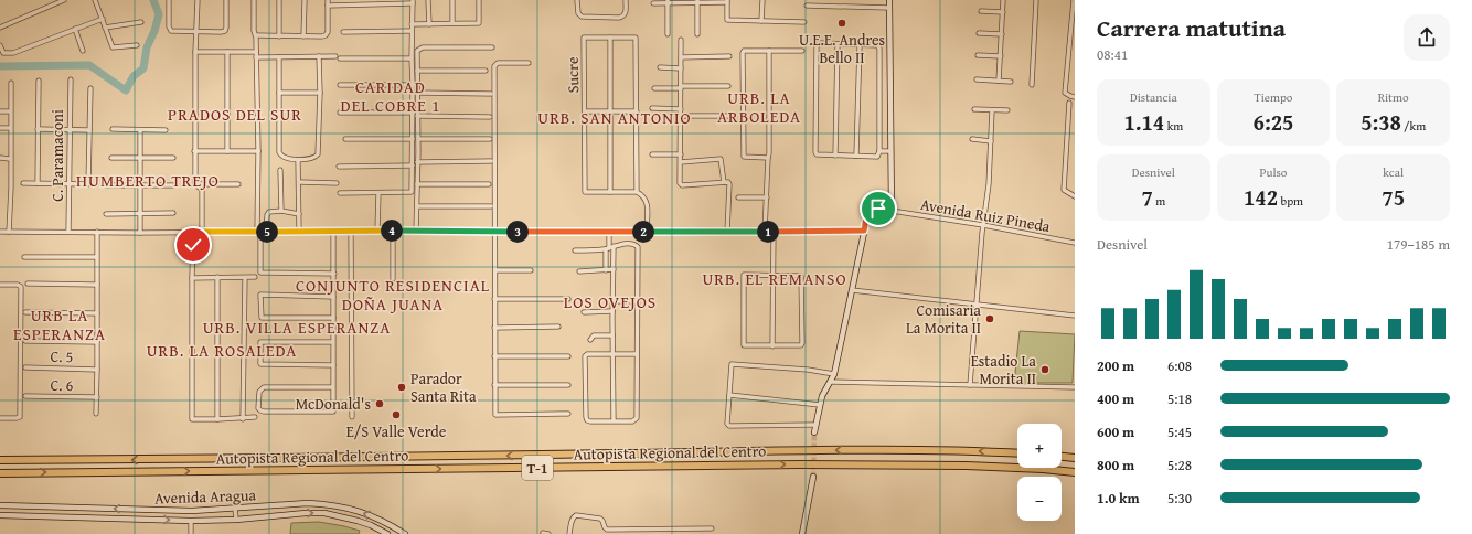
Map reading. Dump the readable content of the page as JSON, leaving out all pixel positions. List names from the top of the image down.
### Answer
{
  "streets": {
    "highway": ["Autopista Regional del Centro", "T-1"],
    "street": [
      "Sucre",
      "C. Paramaconi",
      "Avenida Ruiz Pineda",
      "C. 5",
      "C. 6",
      "Avenida Aragua"
    ]
  },
  "districts": [
    "CARIDAD DEL COBRE 1",
    "URB. LA ARBOLEDA",
    "PRADOS DEL SUR",
    "URB. SAN ANTONIO",
    "HUMBERTO TREJO",
    "URB. EL REMANSO",
    "CONJUNTO RESIDENCIAL DOÑA JUANA",
    "LOS OVEJOS",
    "URB LA ESPERANZA",
    "URB. VILLA ESPERANZA",
    "URB. LA ROSALEDA"
  ],
  "places": [
    "U.E.E. Andres Bello II",
    "Comisaria La Morita II",
    "Estadio La Morita II",
    "Parador Santa Rita",
    "McDonald's",
    "E/S Valle Verde"
  ],
  "page": {
    "heading": ["Carrera matutina", "08:41"],
    "stats": [
      ["Distancia", "1.14 km"],
      ["Tiempo", "6:25"],
      ["Ritmo", "5:38 /km"],
      ["Desnivel", "7 m"],
      ["Pulso", "142 bpm"],
      ["kcal", "75"]
    ],
    "pins": [
      "4",
      "1",
      "2",
      "3",
      "5"
    ],
    "chart": ["Desnivel", "179–185 m"],
    "list": [
      {
        "name": "200 m",
        "note": "6:08"
      },
      {
        "name": "400 m",
        "note": "5:18"
      },
      {
        "name": "600 m",
        "note": "5:45"
      },
      {
        "name": "800 m",
        "note": "5:28"
      },
      {
        "name": "1.0 km",
        "note": "5:30"
      }
    ],
    "map_buttons": ["+", "−"]
  }
}
